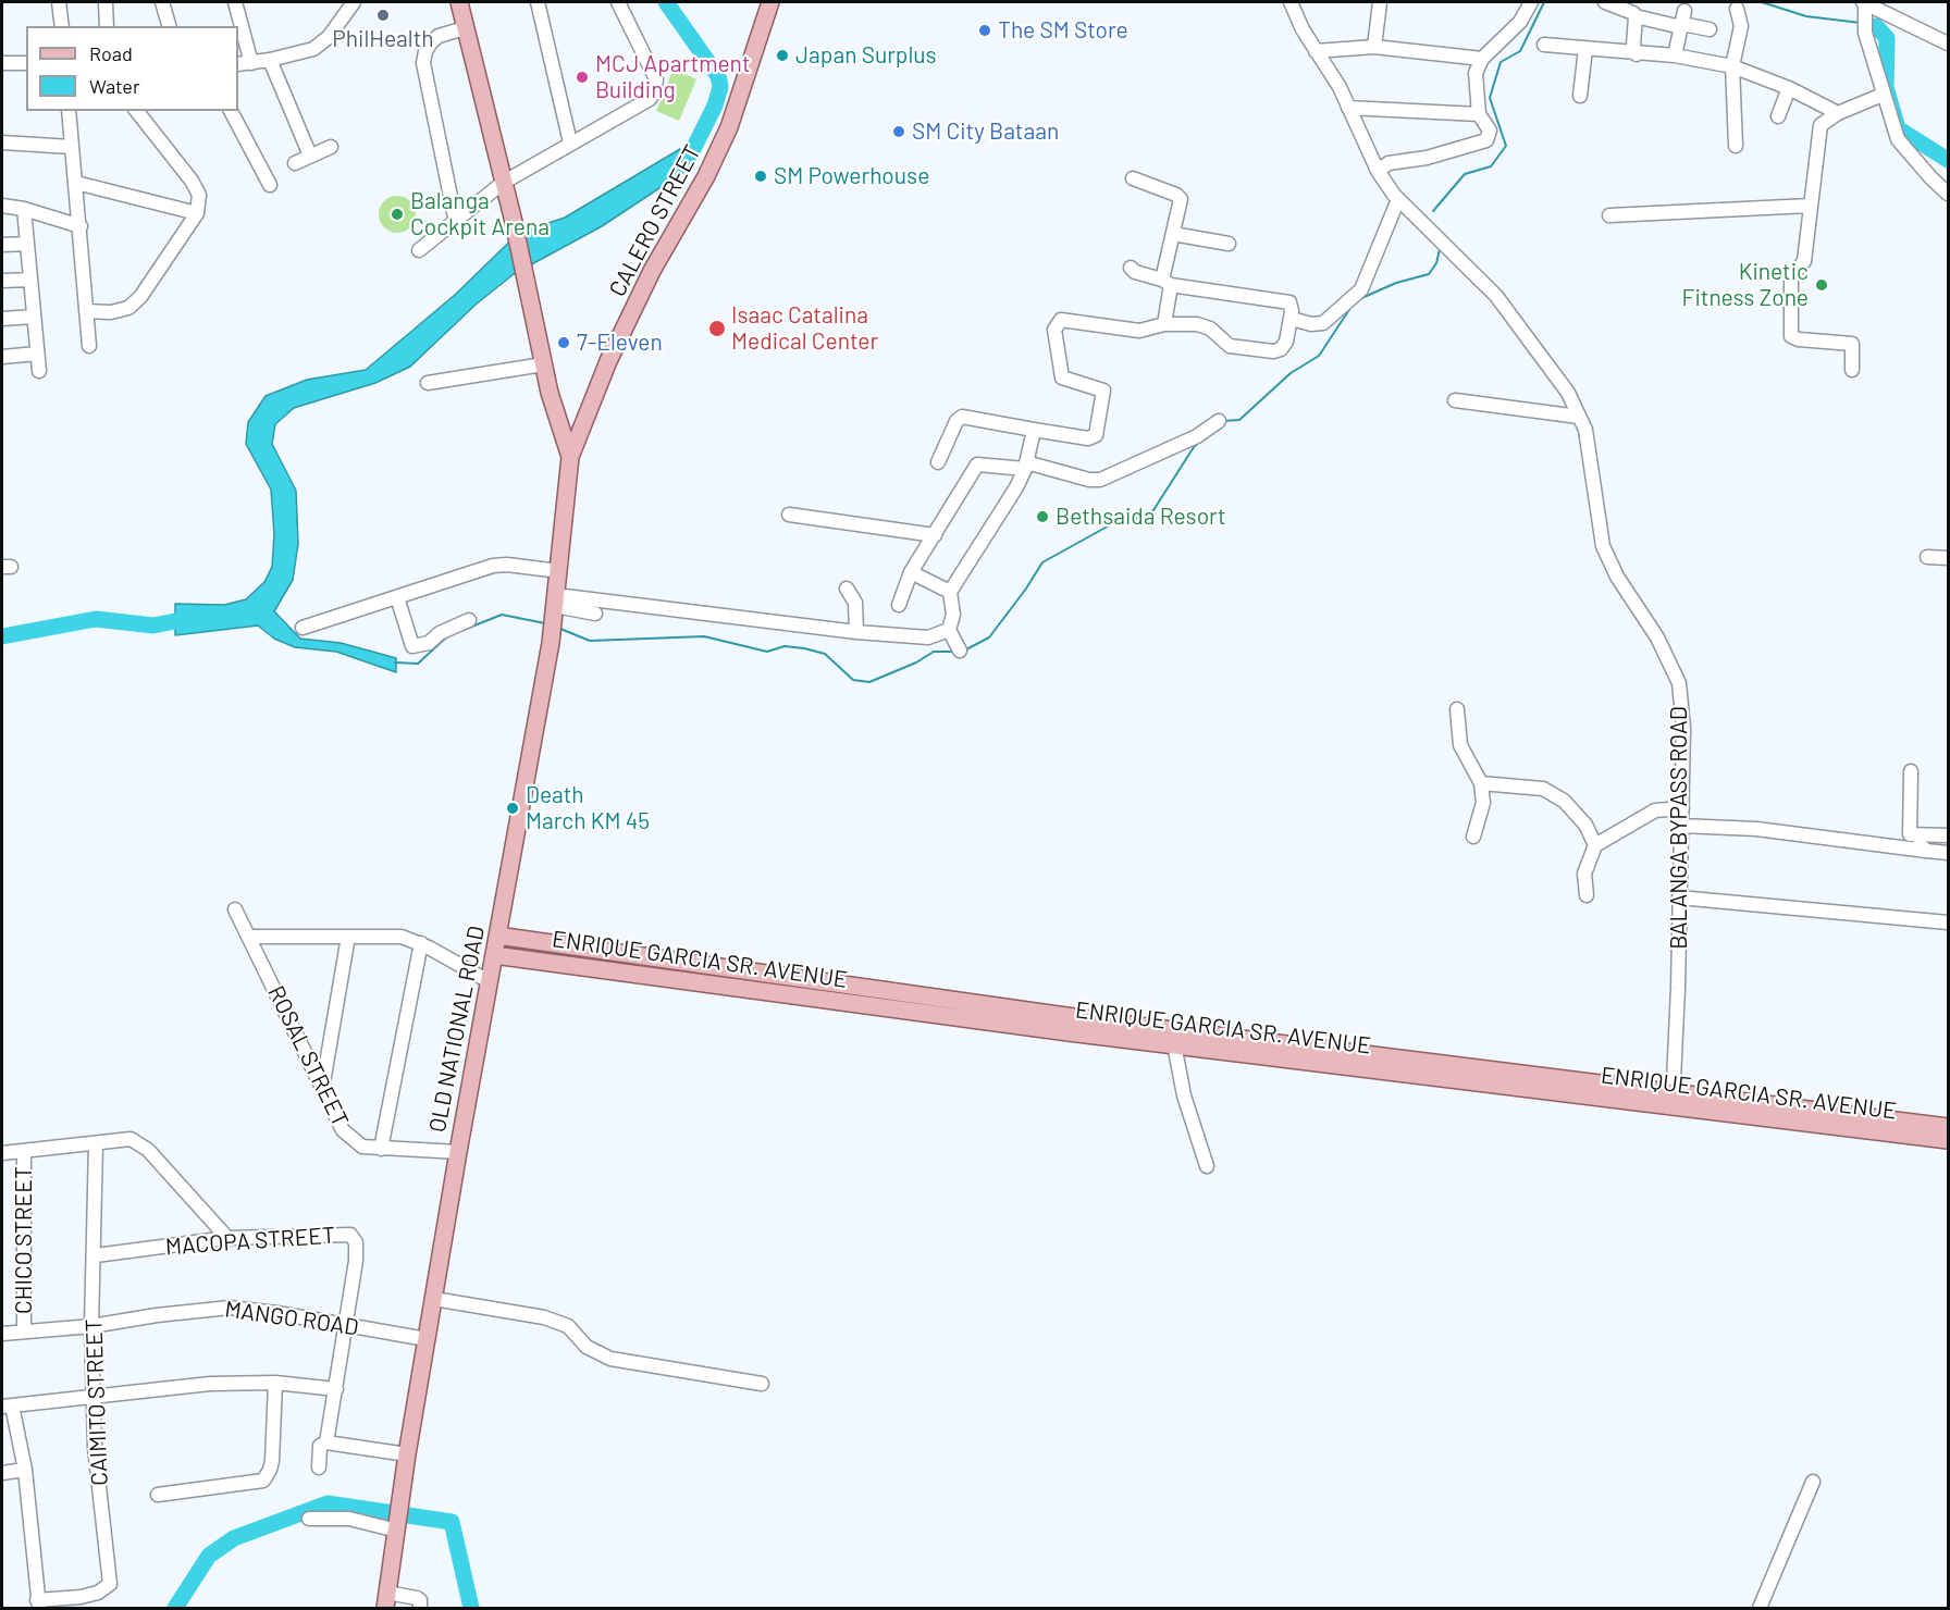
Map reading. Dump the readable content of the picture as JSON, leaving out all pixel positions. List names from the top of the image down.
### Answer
{
  "streets": {
    "main road": ["CALERO STREET", "ENRIQUE GARCIA SR. AVENUE", "OLD NATIONAL ROAD"],
    "street": [
      "BALANGA BYPASS ROAD",
      "ROSAL STREET",
      "CHICO STREET",
      "MACOPA STREET",
      "MANGO ROAD",
      "CAIMITO STREET"
    ]
  },
  "crossings": [
    ["CALERO STREET", "OLD NATIONAL ROAD"],
    ["BALANGA BYPASS ROAD", "ENRIQUE GARCIA SR. AVENUE"],
    ["ENRIQUE GARCIA SR. AVENUE", "OLD NATIONAL ROAD"],
    ["OLD NATIONAL ROAD", "ROSAL STREET"],
    ["OLD NATIONAL ROAD", "MANGO ROAD"],
    ["CHICO STREET", "MANGO ROAD"],
    ["MACOPA STREET", "MANGO ROAD"],
    ["MACOPA STREET", "CAIMITO STREET"],
    ["MANGO ROAD", "CAIMITO STREET"]
  ],
  "places": [
    "PhilHealth",
    "The SM Store",
    "Japan Surplus",
    "MCJ Apartment Building",
    "SM City Bataan",
    "SM Powerhouse",
    "Balanga Cockpit Arena",
    "Kinetic Fitness Zone",
    "Isaac Catalina Medical Center",
    "7-Eleven",
    "Bethsaida Resort",
    "Death March KM 45"
  ],
  "legend": ["Road", "Water"]
}
